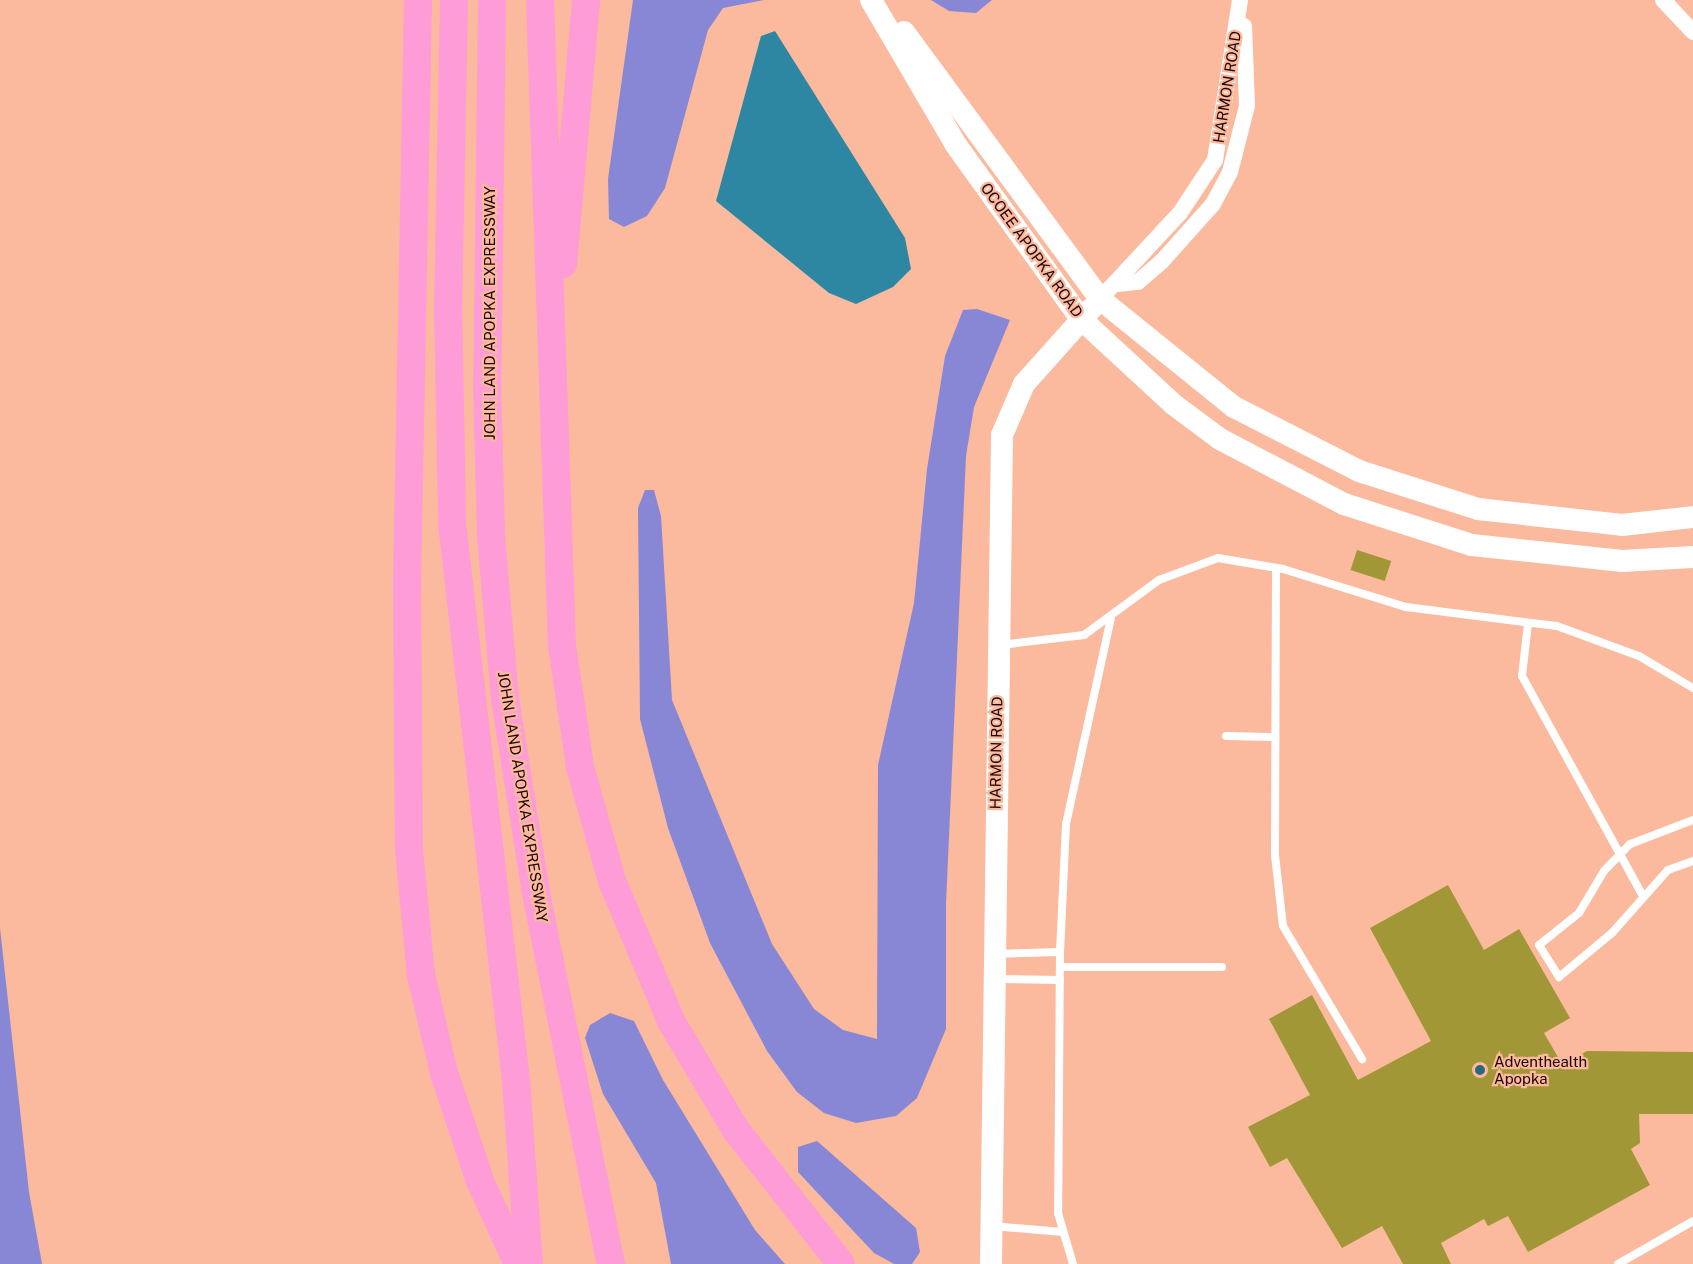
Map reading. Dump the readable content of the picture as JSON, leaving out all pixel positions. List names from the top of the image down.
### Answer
{
  "streets": {
    "highway": ["JOHN LAND APOPKA EXPRESSWAY"],
    "main road": ["HARMON ROAD", "OCOEE APOPKA ROAD"]
  },
  "crossings": [
    ["HARMON ROAD", "OCOEE APOPKA ROAD"]
  ],
  "places": ["Adventhealth Apopka"]
}
